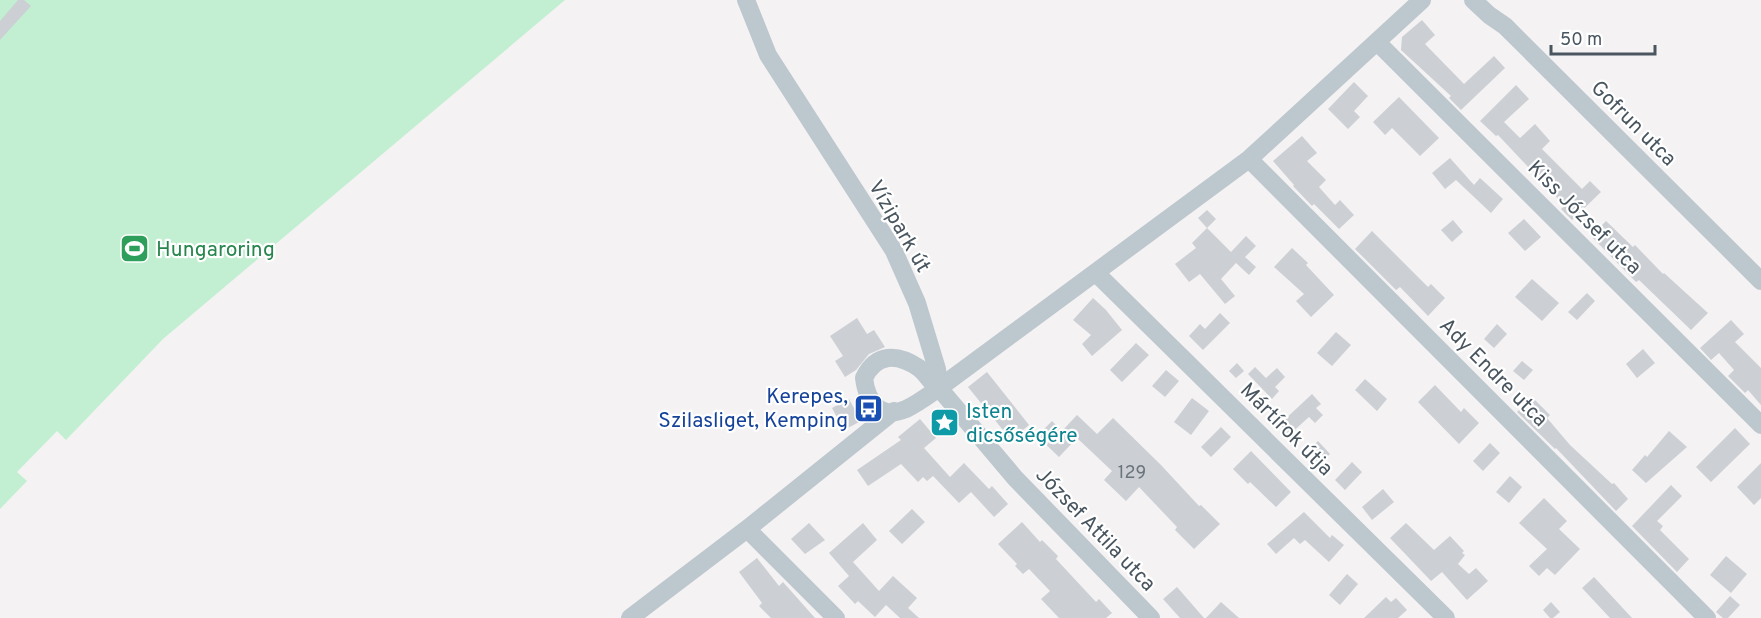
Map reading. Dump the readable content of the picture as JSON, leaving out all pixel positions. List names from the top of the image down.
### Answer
{
  "streets": {
    "street": [
      "Gofrun utca",
      "Kiss József utca",
      "Vízipark út",
      "Ady Endre utca",
      "Mártírok útja",
      "József Attila utca"
    ]
  },
  "crossings": [
    ["Vízipark út", "József Attila utca"]
  ],
  "places": {
    "sports": ["Hungaroring"],
    "bus stop": ["Kerepes, Szilasliget, Kemping"],
    "place": ["Isten dicsőségére"]
  },
  "house_numbers": ["129"],
  "scale_bar": "50 m"
}
